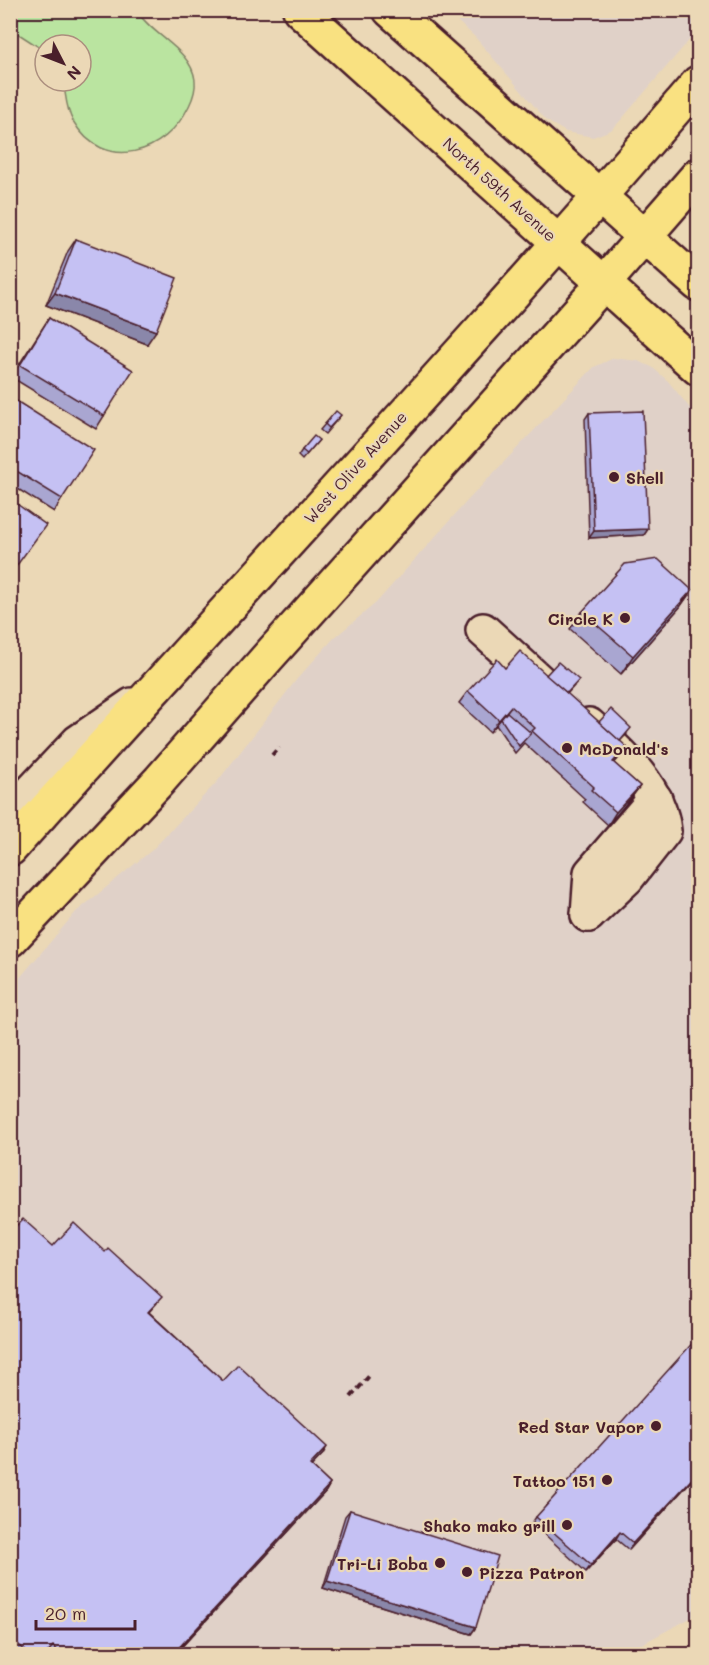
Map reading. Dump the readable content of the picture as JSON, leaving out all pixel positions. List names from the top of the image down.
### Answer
{
  "streets": {
    "main road": ["North 59th Avenue", "West Olive Avenue"]
  },
  "crossings": [
    ["North 59th Avenue", "West Olive Avenue"]
  ],
  "places": [
    "Shell",
    "Circle K",
    "McDonald's",
    "Red Star Vapor",
    "Tattoo 151",
    "Shako mako grill",
    "Tri-Li Boba",
    "Pizza Patron"
  ],
  "scale_bar": "20 m",
  "north": "bottom right"
}
